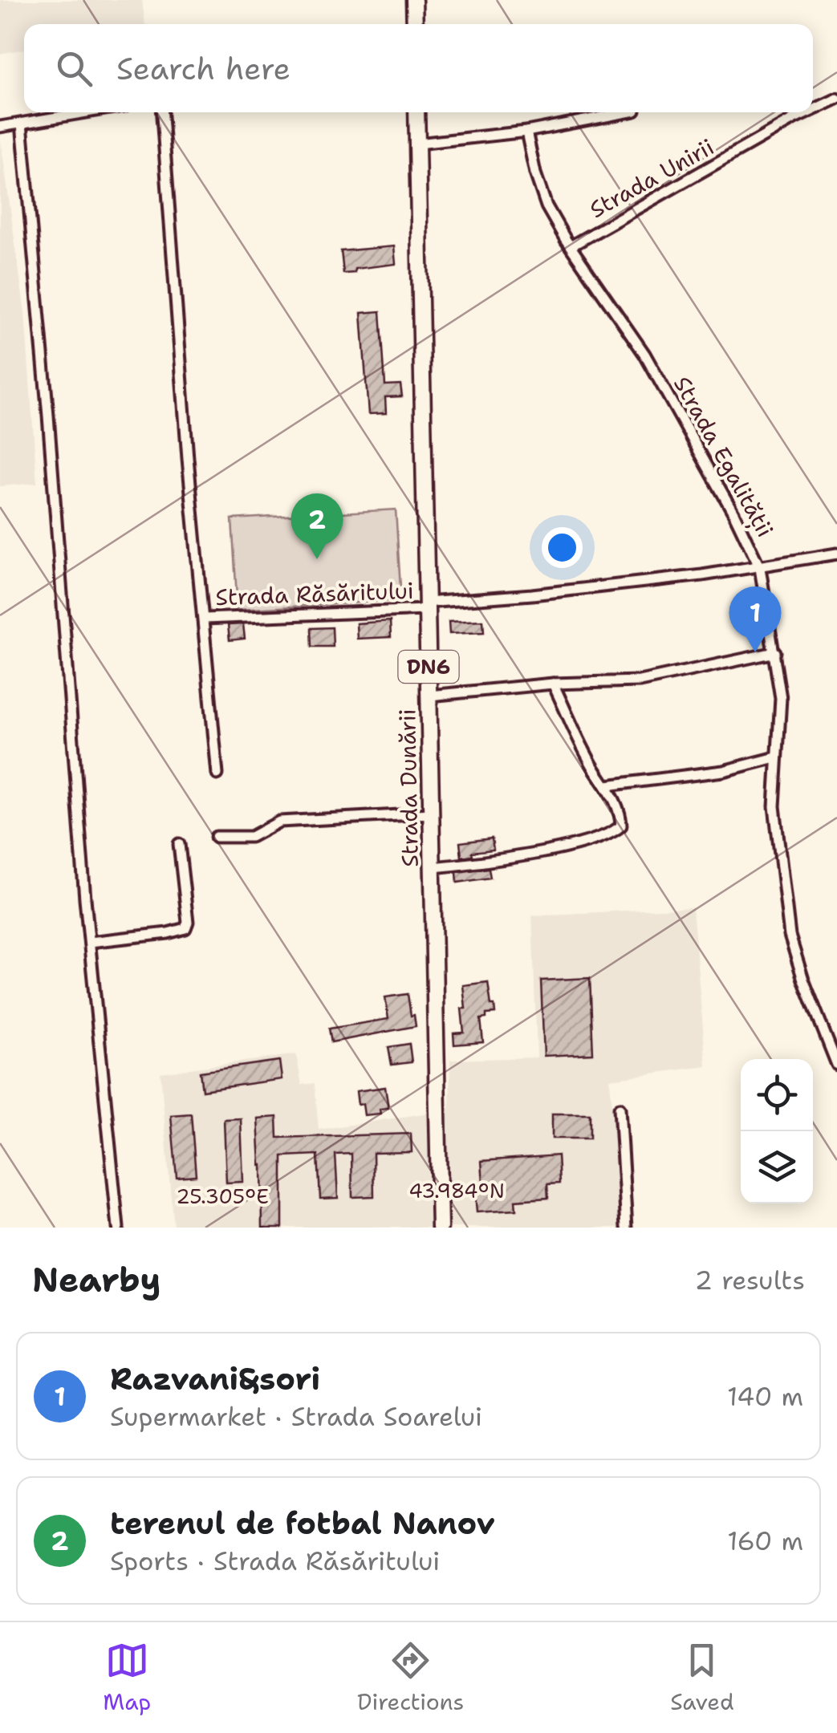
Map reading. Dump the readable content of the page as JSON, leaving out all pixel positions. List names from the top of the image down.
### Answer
{
  "streets": {
    "main road": ["DN6", "Strada Dunării"],
    "street": ["Strada Unirii", "Strada Egalității", "Strada Răsăritului"]
  },
  "crossings": [
    ["Strada Unirii", "Strada Egalității"],
    ["Strada Egalității", "Strada Răsăritului"],
    ["Strada Egalității", "Strada Dunării"],
    ["Strada Răsăritului", "Strada Dunării"]
  ],
  "page": {
    "search": "Search here",
    "pins": ["2", "1"],
    "heading": ["Nearby", "2 results"],
    "list": [
      {
        "mark": "1",
        "name": "Razvani&sori",
        "note": "Supermarket · Strada Soarelui",
        "value": "140 m"
      },
      {
        "mark": "2",
        "name": "terenul de fotbal Nanov",
        "note": "Sports · Strada Răsăritului",
        "value": "160 m"
      }
    ],
    "nav": ["Map", "Directions", "Saved"]
  },
  "coordinates": ["43.984°N", "25.305°E"]
}
